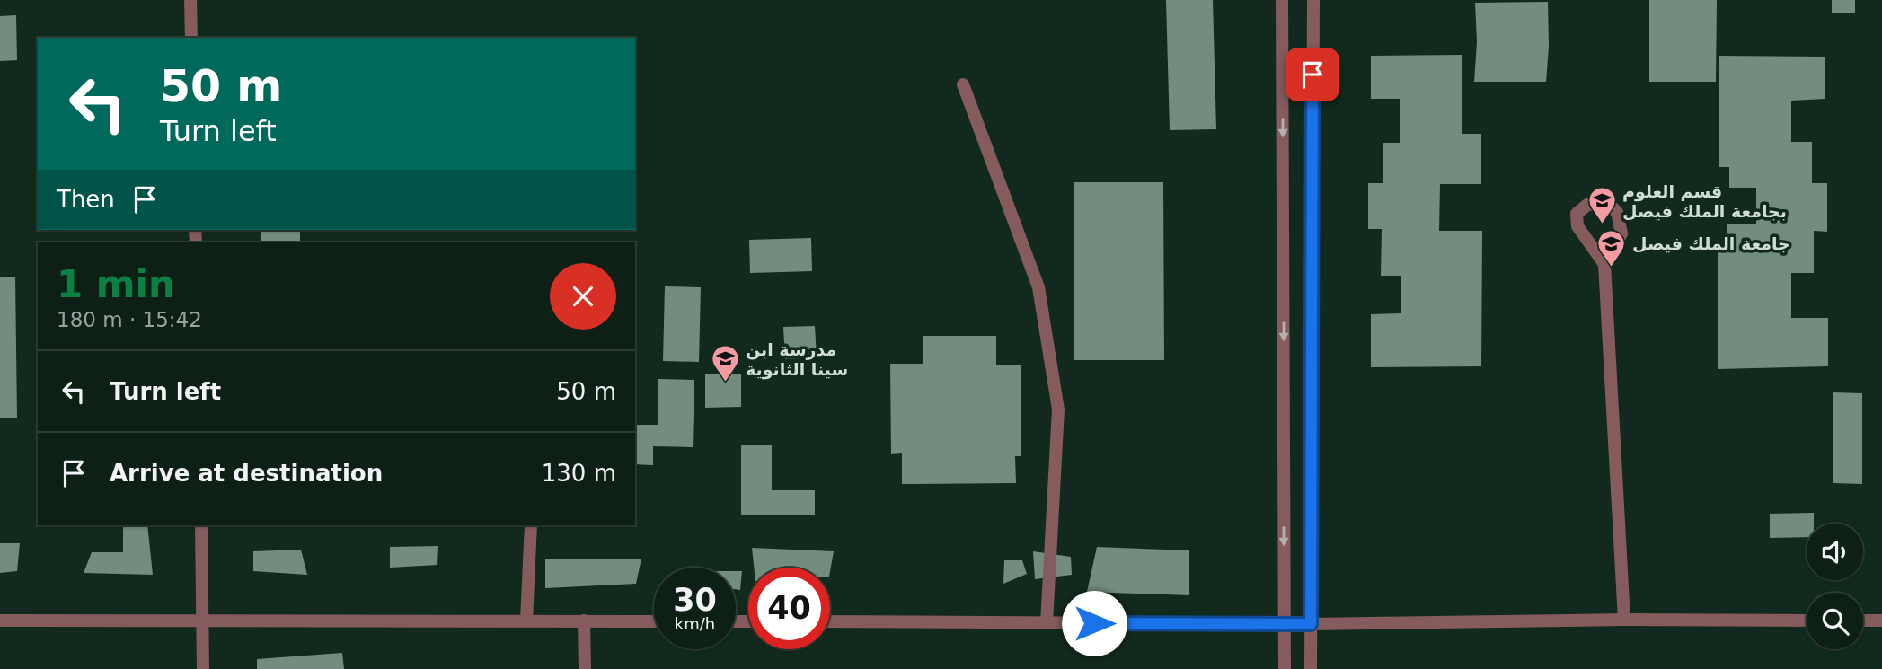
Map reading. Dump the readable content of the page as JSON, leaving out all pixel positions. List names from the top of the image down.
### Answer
{
  "places": {
    "school or university": ["قسم العلوم بجامعة الملك فيصل", "جامعة الملك فيصل", "مدرسة ابن سينا الثانوية"]
  },
  "page": {
    "turn": ["50 m", "Turn left"],
    "then": "Then",
    "heading": ["1 min", "180 m · 15:42"],
    "list": [
      {
        "name": "Turn left",
        "value": "50 m"
      },
      {
        "name": "Arrive at destination",
        "value": "130 m"
      }
    ],
    "speed": "30 km/h",
    "limit": "40"
  }
}
